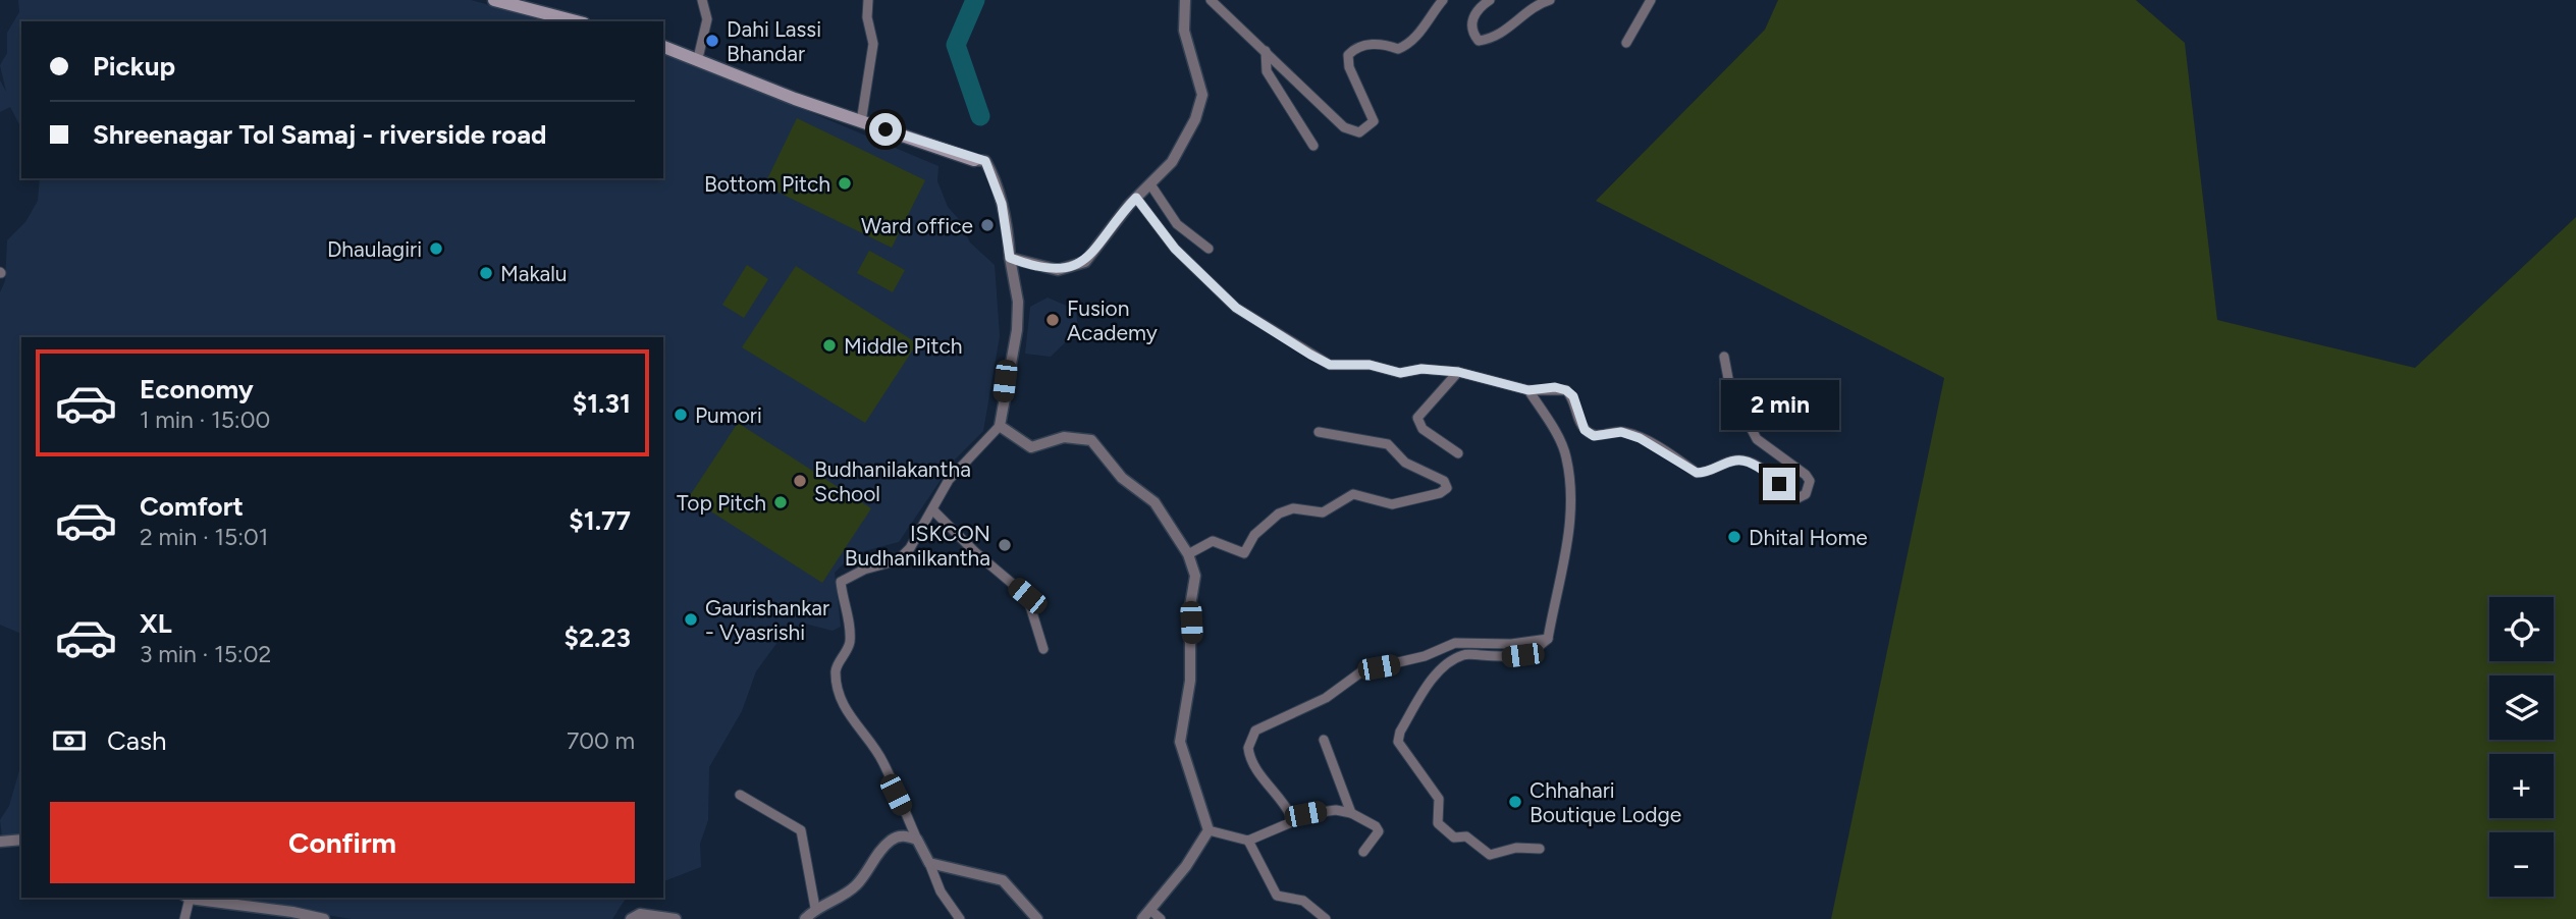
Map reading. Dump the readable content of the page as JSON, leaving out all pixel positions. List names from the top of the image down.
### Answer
{
  "places": [
    "Dahi Lassi Bhandar",
    "Bottom Pitch",
    "Ward office",
    "Dhaulagiri",
    "Makalu",
    "Fusion Academy",
    "Middle Pitch",
    "Pumori",
    "Budhanilakantha School",
    "Top Pitch",
    "Dhital Home",
    "ISKCON Budhanilkantha",
    "Gaurishankar - Vyasrishi",
    "Chhahari Boutique Lodge"
  ],
  "page": {
    "banner": ["Pickup", "Shreenagar Tol Samaj - riverside road"],
    "list": [
      {
        "name": "Economy",
        "note": "1 min · 15:00",
        "value": "$1.31"
      },
      {
        "name": "Comfort",
        "note": "2 min · 15:01",
        "value": "$1.77"
      },
      {
        "name": "XL",
        "note": "3 min · 15:02",
        "value": "$2.23"
      }
    ],
    "bubble": "2 min",
    "map_buttons": ["+", "−"],
    "pay": ["Cash", "700 m"],
    "buttons": "Confirm"
  }
}
